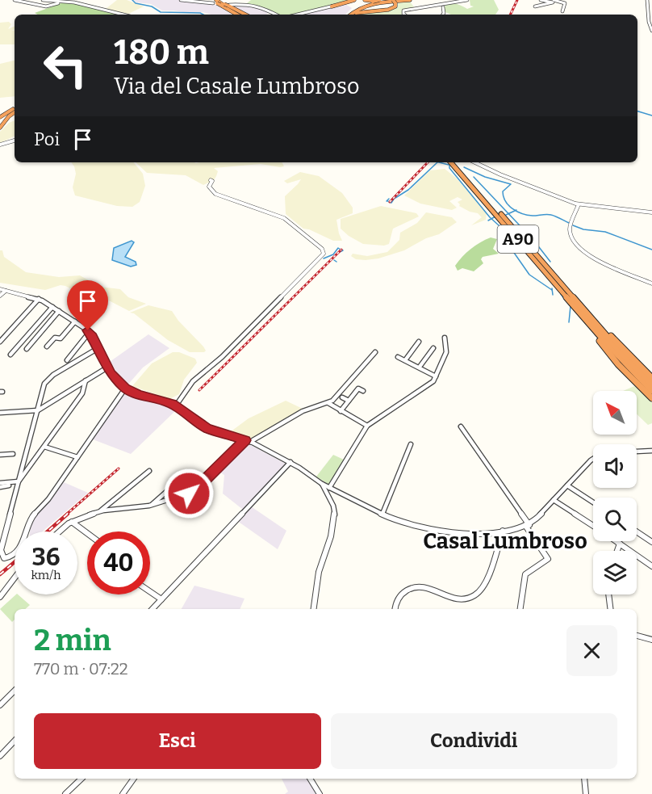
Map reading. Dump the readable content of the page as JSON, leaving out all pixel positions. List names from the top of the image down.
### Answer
{
  "streets": {
    "highway": ["A90"]
  },
  "districts": ["Casal Lumbroso"],
  "north": "top left",
  "page": {
    "turn": ["180 m", "Via del Casale Lumbroso"],
    "then": "Poi",
    "speed": "36 km/h",
    "limit": "40",
    "heading": ["2 min", "770 m · 07:22"],
    "buttons": ["Esci", "Condividi"]
  }
}
